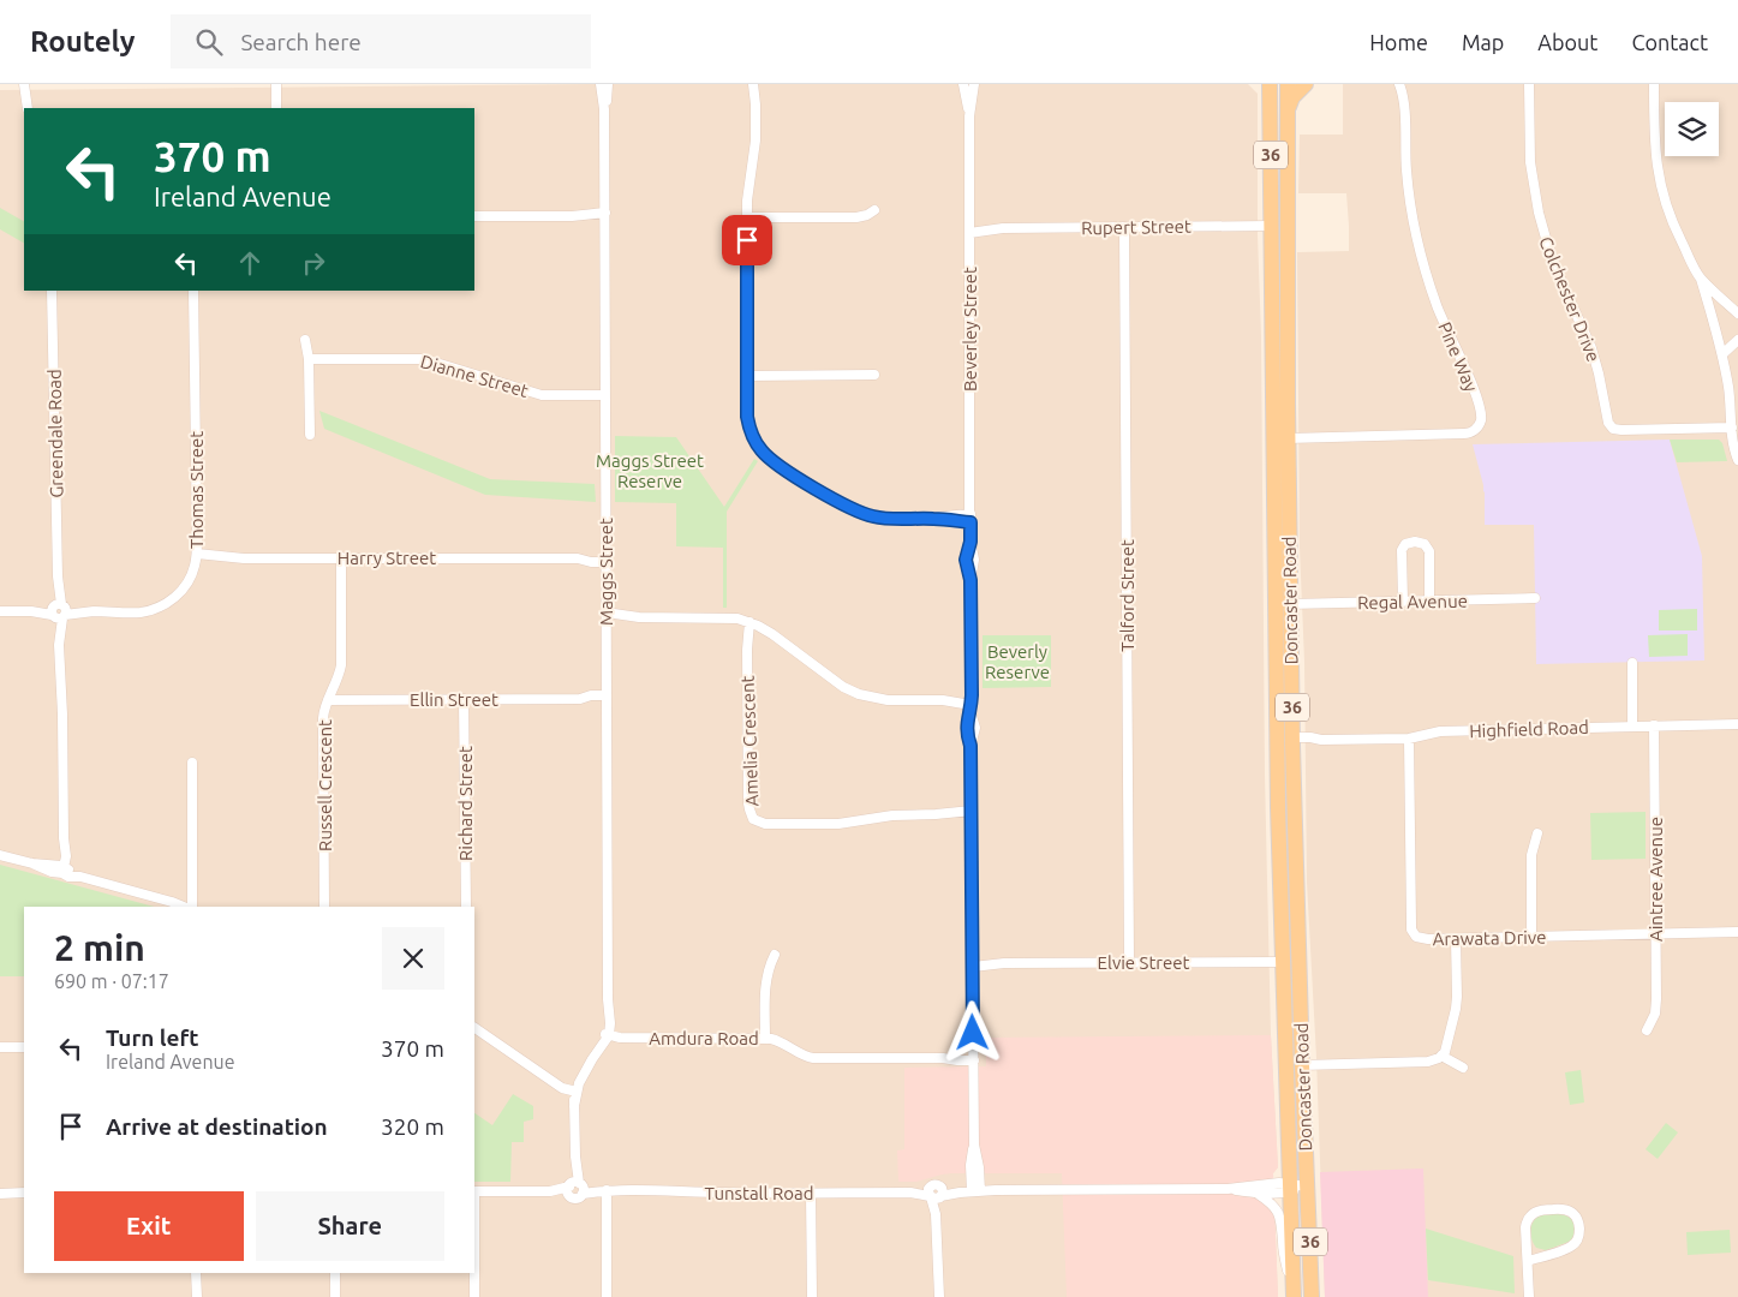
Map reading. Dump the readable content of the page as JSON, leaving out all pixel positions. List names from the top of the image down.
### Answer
{
  "streets": {
    "main road": ["36", "Doncaster Road"],
    "street": [
      "Rupert Street",
      "Colchester Drive",
      "Beverley Street",
      "Pine Way",
      "Dianne Street",
      "Greendale Road",
      "Thomas Street",
      "Harry Street",
      "Maggs Street",
      "Talford Street",
      "Regal Avenue",
      "Ellin Street",
      "Highfield Road",
      "Amelia Crescent",
      "Russell Crescent",
      "Richard Street",
      "Aintree Avenue",
      "Arawata Drive",
      "Elvie Street",
      "Amdura Road",
      "Tunstall Road"
    ]
  },
  "crossings": [
    ["Rupert Street", "Beverley Street"],
    ["Rupert Street", "Talford Street"],
    ["Rupert Street", "Doncaster Road"],
    ["Beverley Street", "Amelia Crescent"],
    ["Beverley Street", "Elvie Street"],
    ["Beverley Street", "Amdura Road"],
    ["Beverley Street", "Tunstall Road"],
    ["Pine Way", "Doncaster Road"],
    ["Dianne Street", "Maggs Street"],
    ["Greendale Road", "Thomas Street"],
    ["Thomas Street", "Harry Street"],
    ["Harry Street", "Maggs Street"],
    ["Harry Street", "Russell Crescent"],
    ["Maggs Street", "Ellin Street"],
    ["Maggs Street", "Amdura Road"],
    ["Talford Street", "Elvie Street"],
    ["Doncaster Road", "Regal Avenue"],
    ["Doncaster Road", "Highfield Road"],
    ["Doncaster Road", "Elvie Street"],
    ["Doncaster Road", "Tunstall Road"],
    ["Ellin Street", "Russell Crescent"],
    ["Ellin Street", "Richard Street"],
    ["Highfield Road", "Aintree Avenue"],
    ["Highfield Road", "Arawata Drive"],
    ["Aintree Avenue", "Arawata Drive"]
  ],
  "parks": ["Maggs Street Reserve", "Beverly Reserve"],
  "page": {
    "header": "Routely",
    "search": "Search here",
    "nav": [
      "Home",
      "Map",
      "About",
      "Contact"
    ],
    "turn": ["370 m", "Ireland Avenue"],
    "heading": ["2 min", "690 m · 07:17"],
    "list": [
      {
        "name": "Turn left",
        "note": "Ireland Avenue",
        "value": "370 m"
      },
      {
        "name": "Arrive at destination",
        "value": "320 m"
      }
    ],
    "buttons": ["Exit", "Share"]
  }
}
